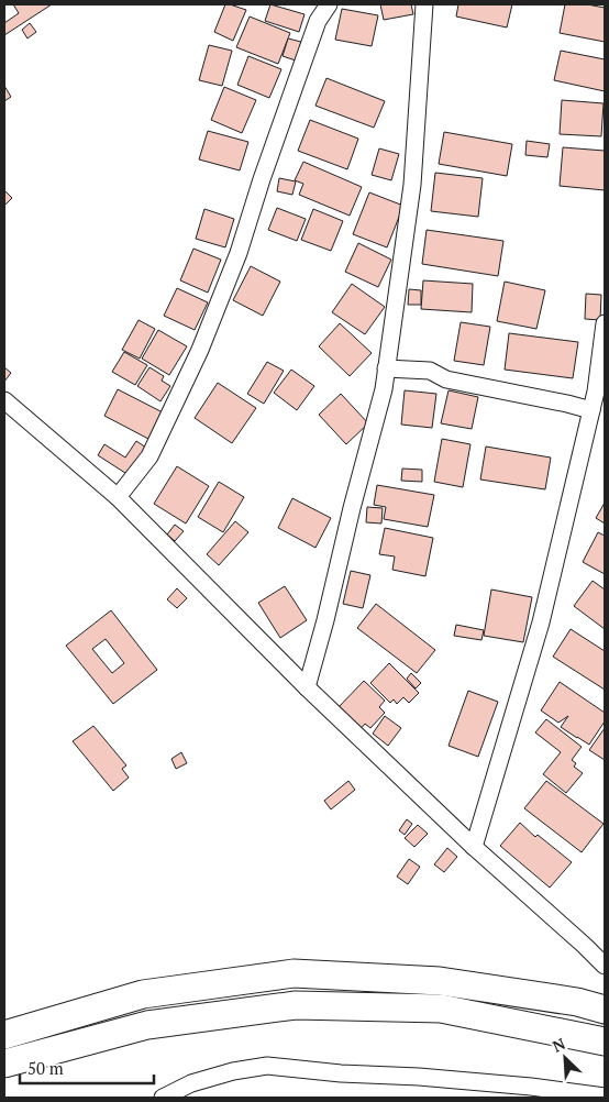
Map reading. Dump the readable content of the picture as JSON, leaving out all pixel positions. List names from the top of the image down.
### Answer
{
  "scale_bar": "50 m",
  "north": "top left"
}
